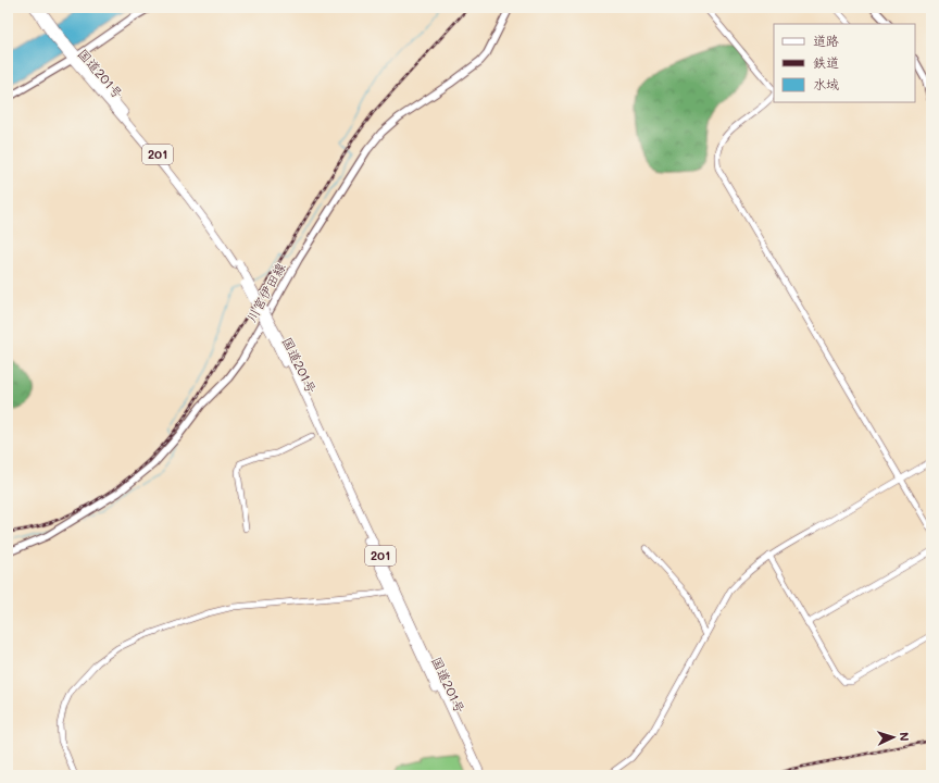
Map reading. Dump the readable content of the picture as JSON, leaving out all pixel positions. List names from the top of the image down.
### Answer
{
  "streets": {
    "highway": ["国道201号", "201"],
    "main road": ["川宮伊田線"]
  },
  "legend": ["道路", "鉄道", "水域"],
  "north": "right"
}
